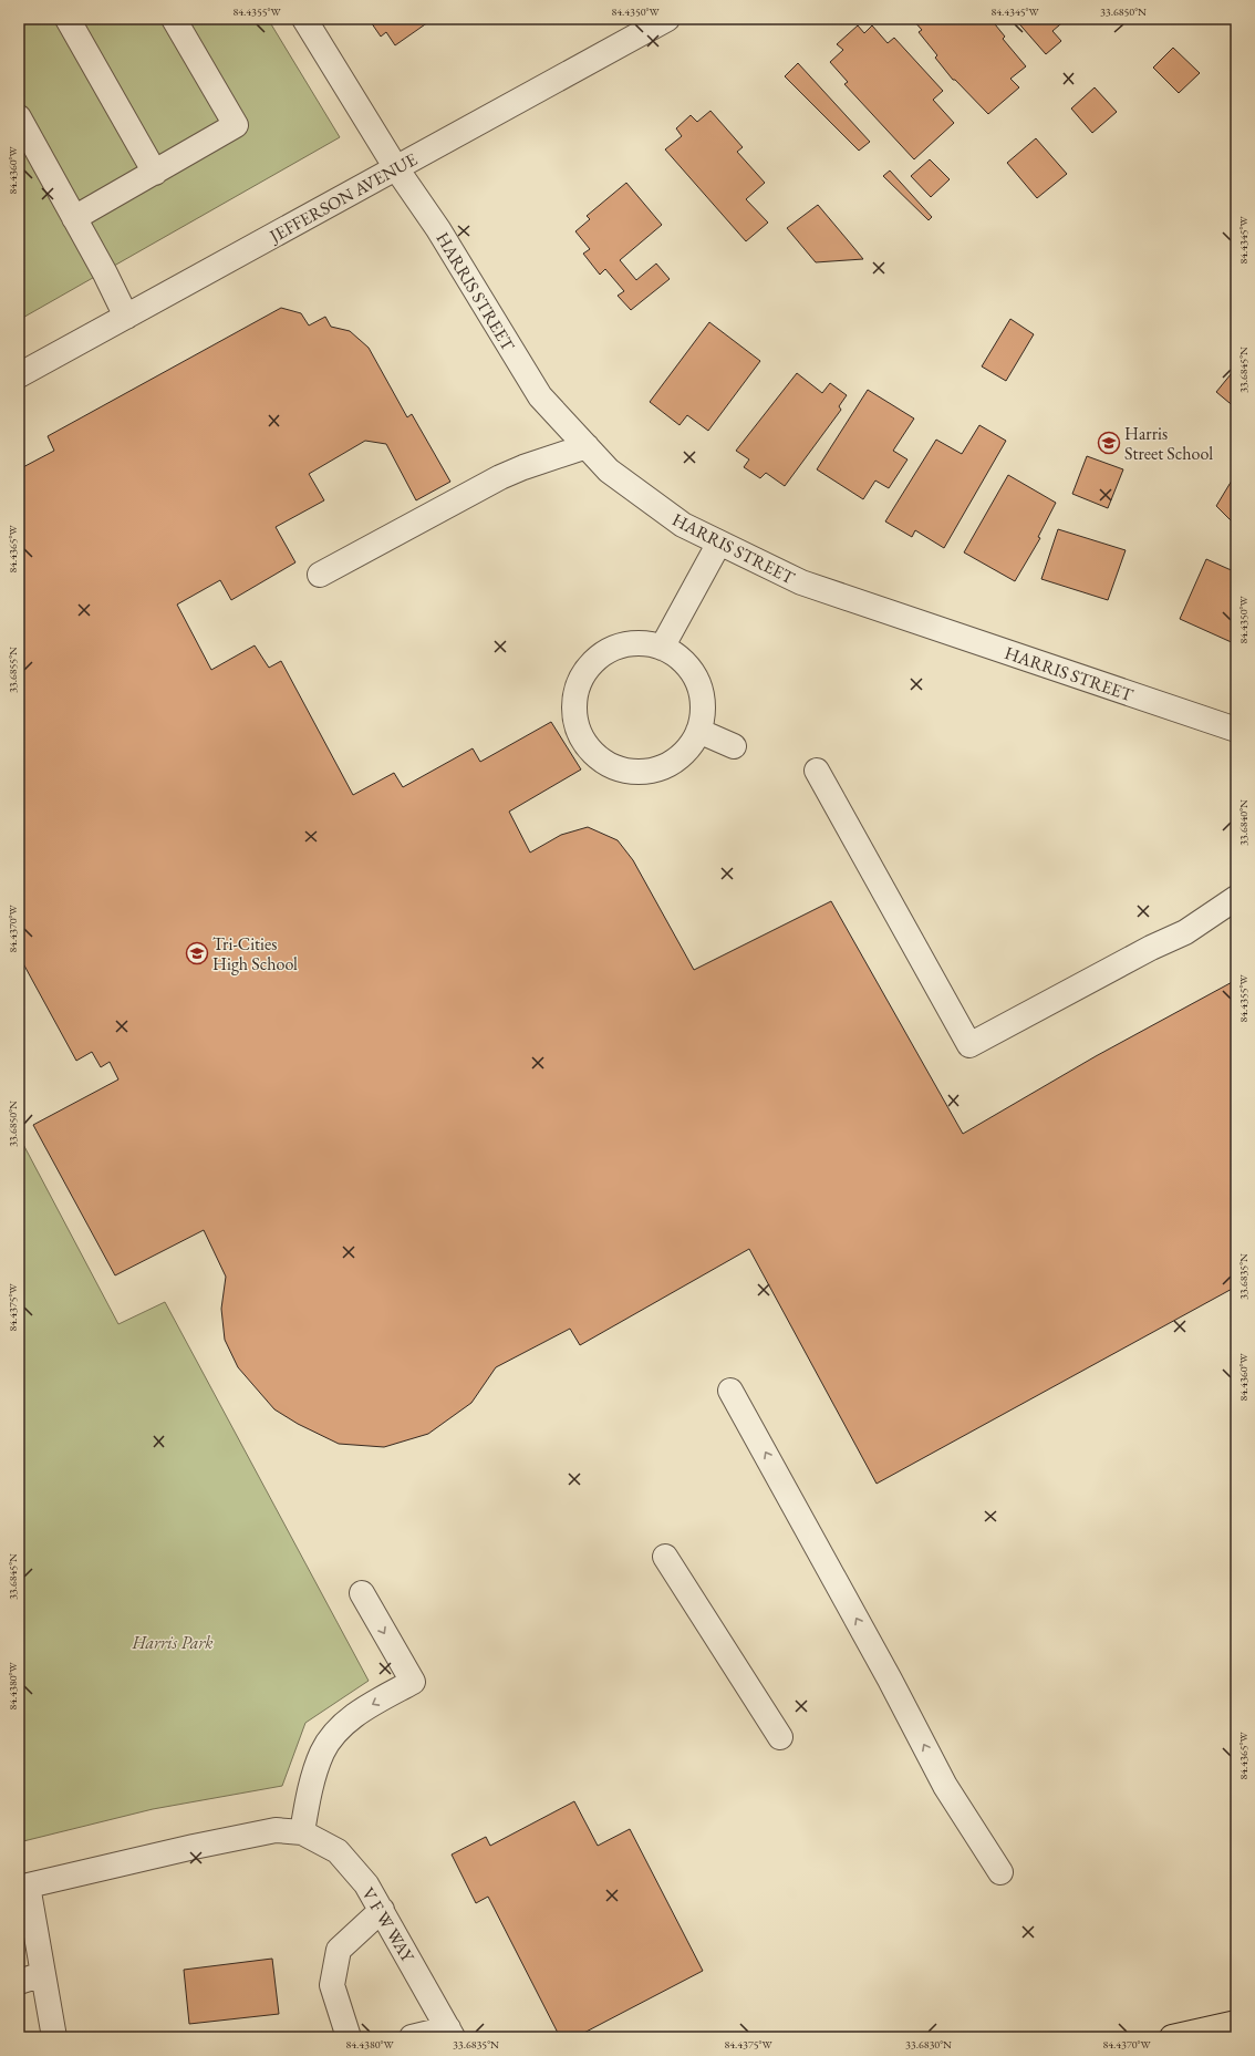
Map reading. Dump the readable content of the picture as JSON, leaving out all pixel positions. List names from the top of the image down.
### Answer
{
  "streets": {
    "street": ["JEFFERSON AVENUE", "HARRIS STREET", "V F W WAY"]
  },
  "crossings": [
    ["JEFFERSON AVENUE", "HARRIS STREET"]
  ],
  "parks": ["Harris Park"],
  "places": {
    "school or university": ["Harris Street School", "Tri-Cities High School"]
  },
  "coordinates": [
    "84.4355°W",
    "84.4350°W",
    "84.4345°W",
    "33.6850°N",
    "84.4360°W",
    "33.6845°N",
    "84.4365°W",
    "33.6855°N",
    "33.6840°N",
    "84.4370°W",
    "33.6835°N",
    "84.4375°W",
    "84.4380°W",
    "33.6830°N"
  ]
}
